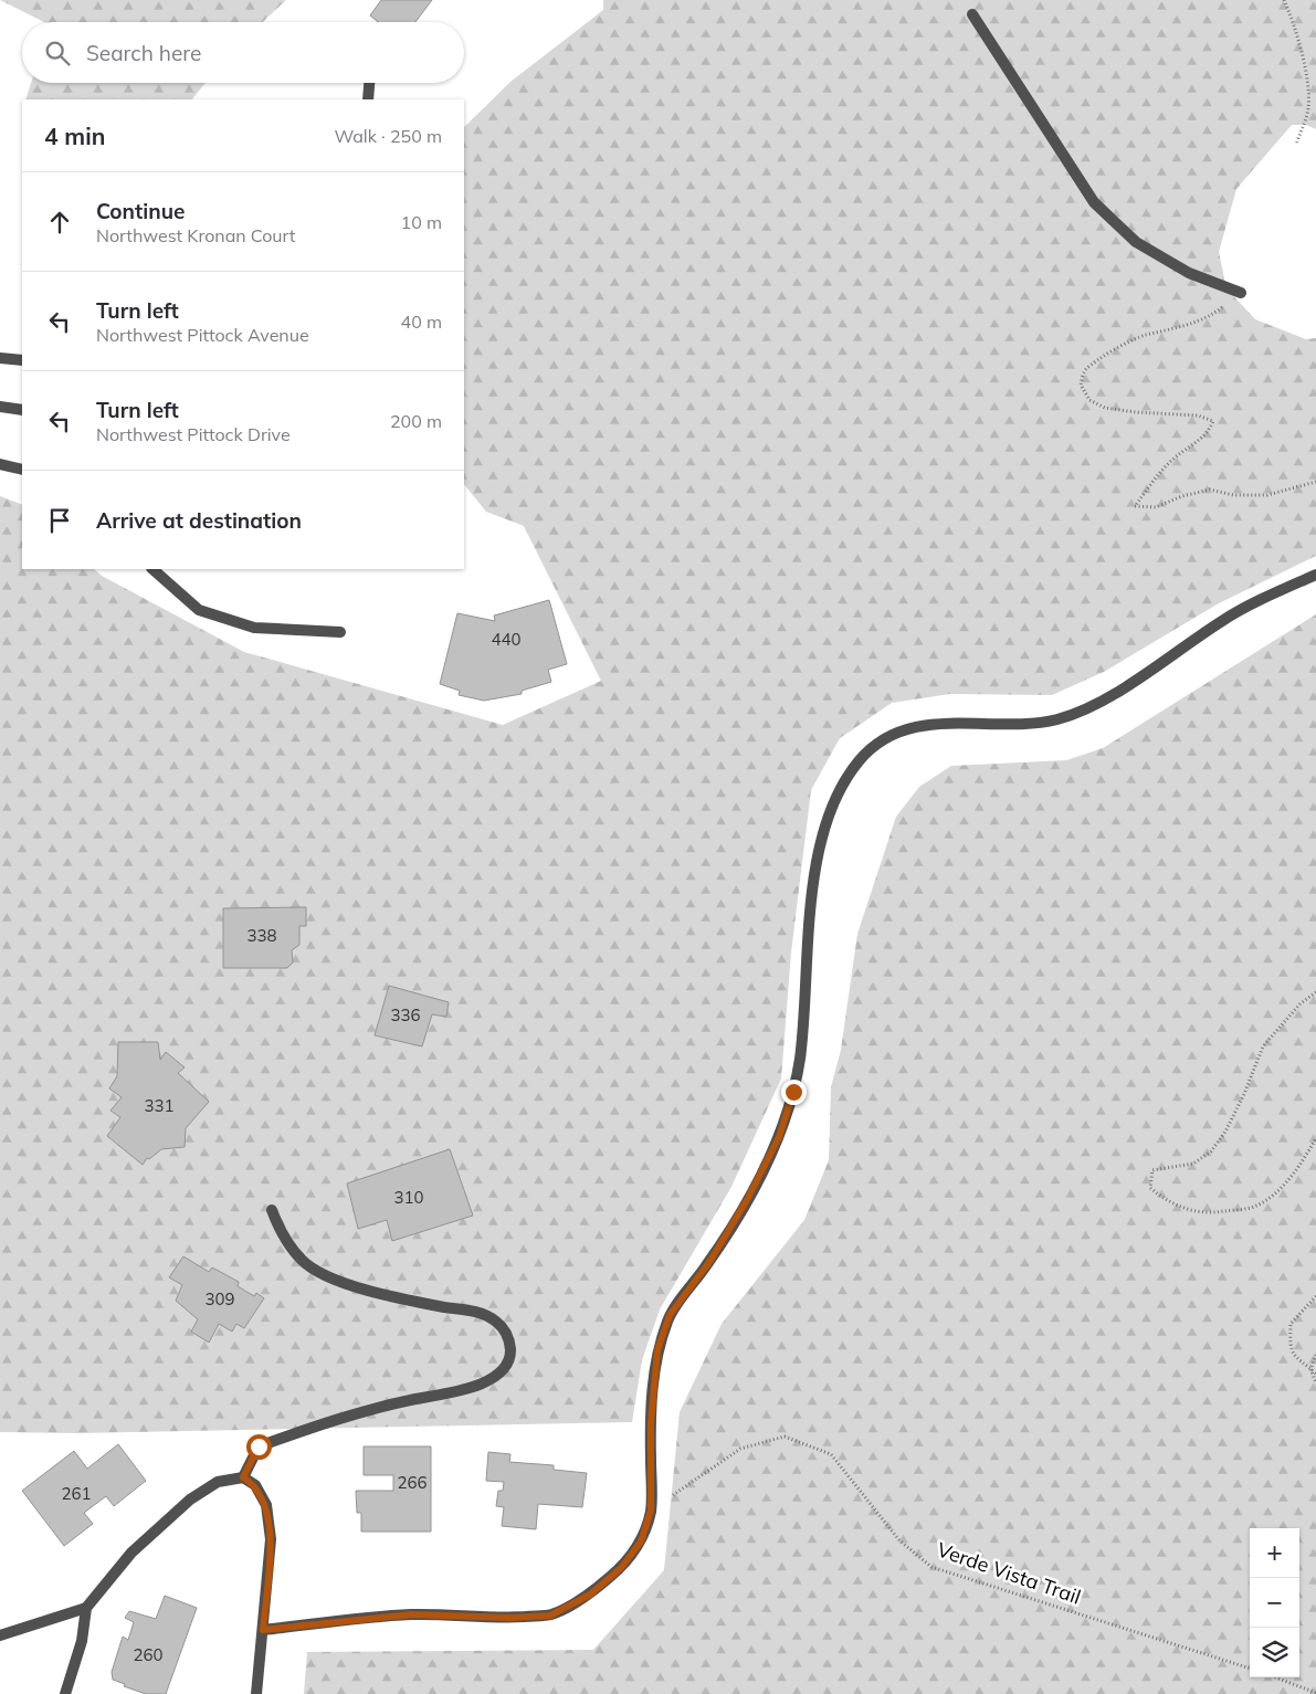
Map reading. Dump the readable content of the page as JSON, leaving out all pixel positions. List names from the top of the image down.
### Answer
{
  "streets": {
    "path": ["Verde Vista Trail"]
  },
  "house_numbers": [
    "440",
    "338",
    "336",
    "331",
    "310",
    "309",
    "266",
    "261",
    "260"
  ],
  "page": {
    "search": "Search here",
    "heading": ["4 min", "Walk · 250 m"],
    "list": [
      ["Continue", "Northwest Kronan Court", "10 m"],
      ["Turn left", "Northwest Pittock Avenue", "40 m"],
      ["Turn left", "Northwest Pittock Drive", "200 m"],
      "Arrive at destination"
    ],
    "map_buttons": ["+", "−"]
  }
}
